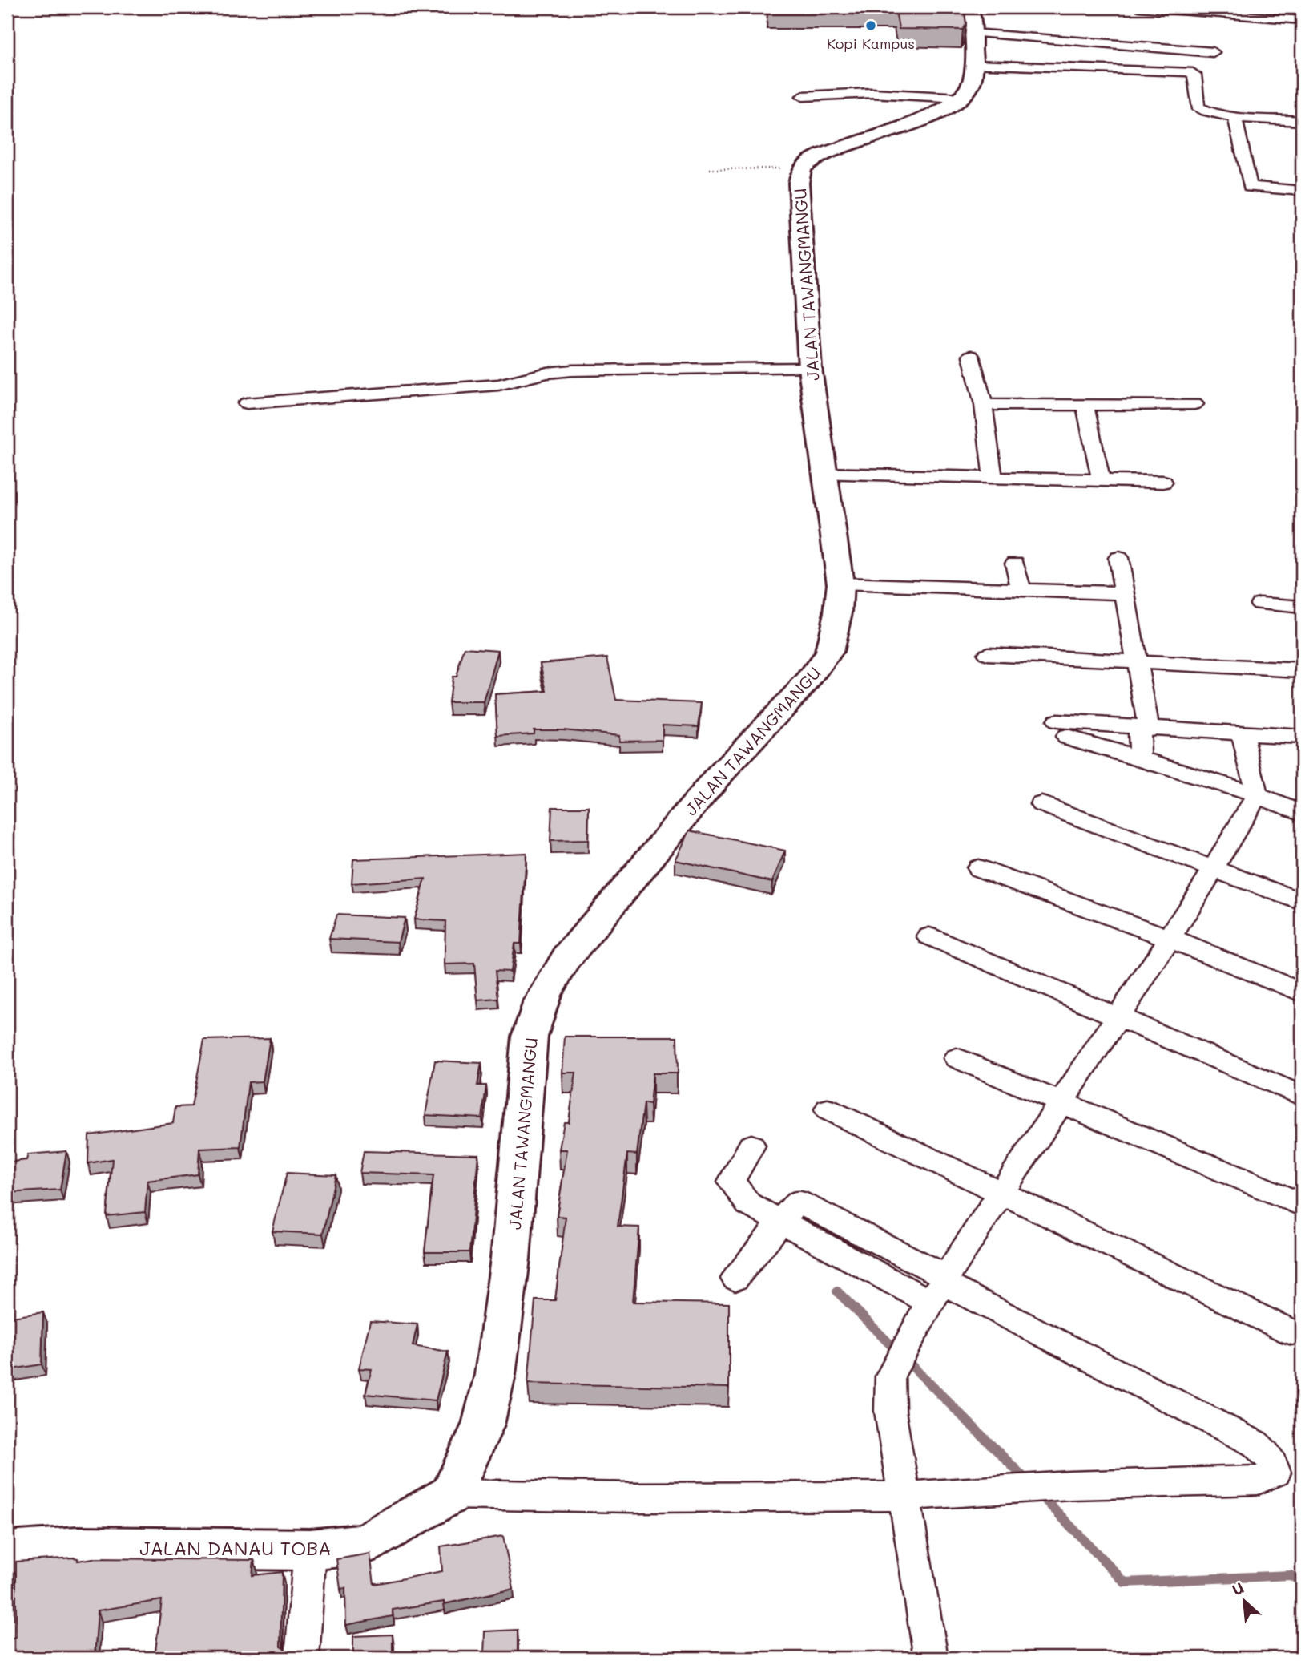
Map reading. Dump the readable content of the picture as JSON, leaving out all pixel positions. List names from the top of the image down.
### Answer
{
  "streets": {
    "main road": ["JALAN TAWANGMANGU", "JALAN DANAU TOBA"]
  },
  "crossings": [
    ["JALAN TAWANGMANGU", "JALAN DANAU TOBA"]
  ],
  "places": ["Kopi Kampus"],
  "north": "top left"
}
